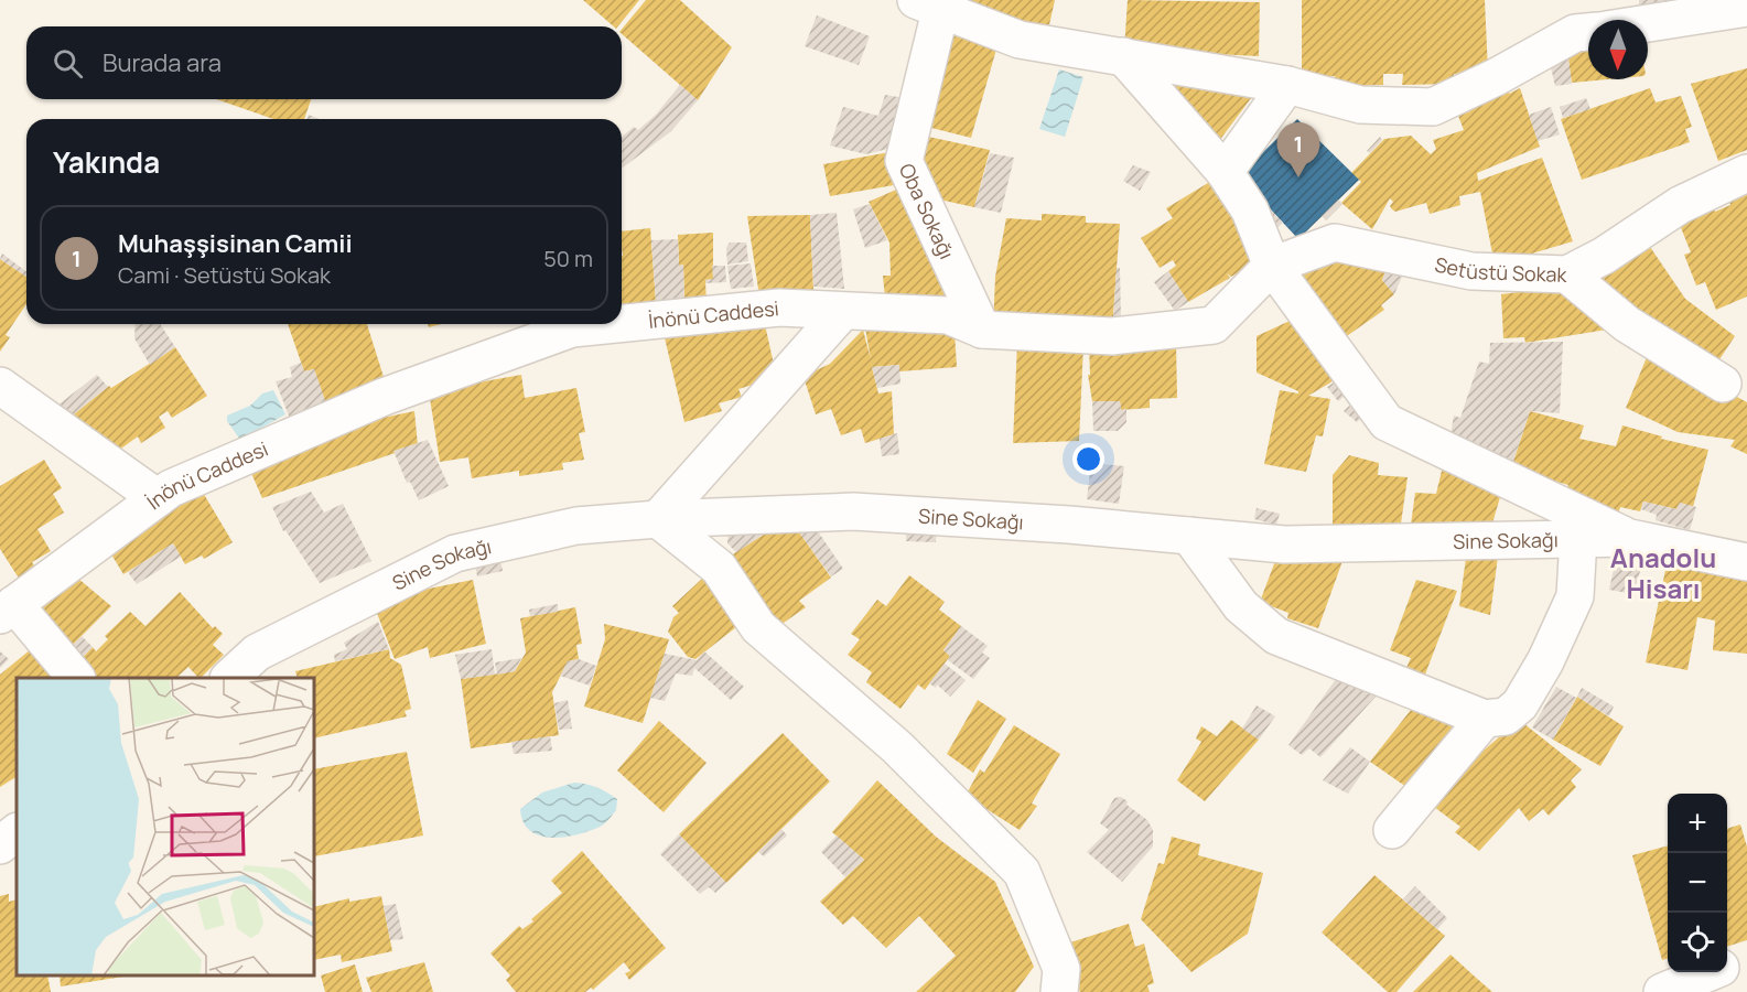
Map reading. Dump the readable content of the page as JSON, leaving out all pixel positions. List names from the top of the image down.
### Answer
{
  "streets": {
    "street": [
      "Oba Sokağı",
      "Setüstü Sokak",
      "İnönü Caddesi",
      "Sine Sokağı"
    ]
  },
  "crossings": [
    ["Oba Sokağı", "İnönü Caddesi"],
    ["Setüstü Sokak", "İnönü Caddesi"]
  ],
  "districts": ["Anadolu Hisarı"],
  "north": "bottom",
  "page": {
    "search": "Burada ara",
    "heading": "Yakında",
    "pins": "1",
    "list": [
      {
        "mark": "1",
        "name": "Muhaşşisinan Camii",
        "note": "Cami · Setüstü Sokak",
        "value": "50 m"
      }
    ],
    "map_buttons": ["+", "−"]
  }
}
